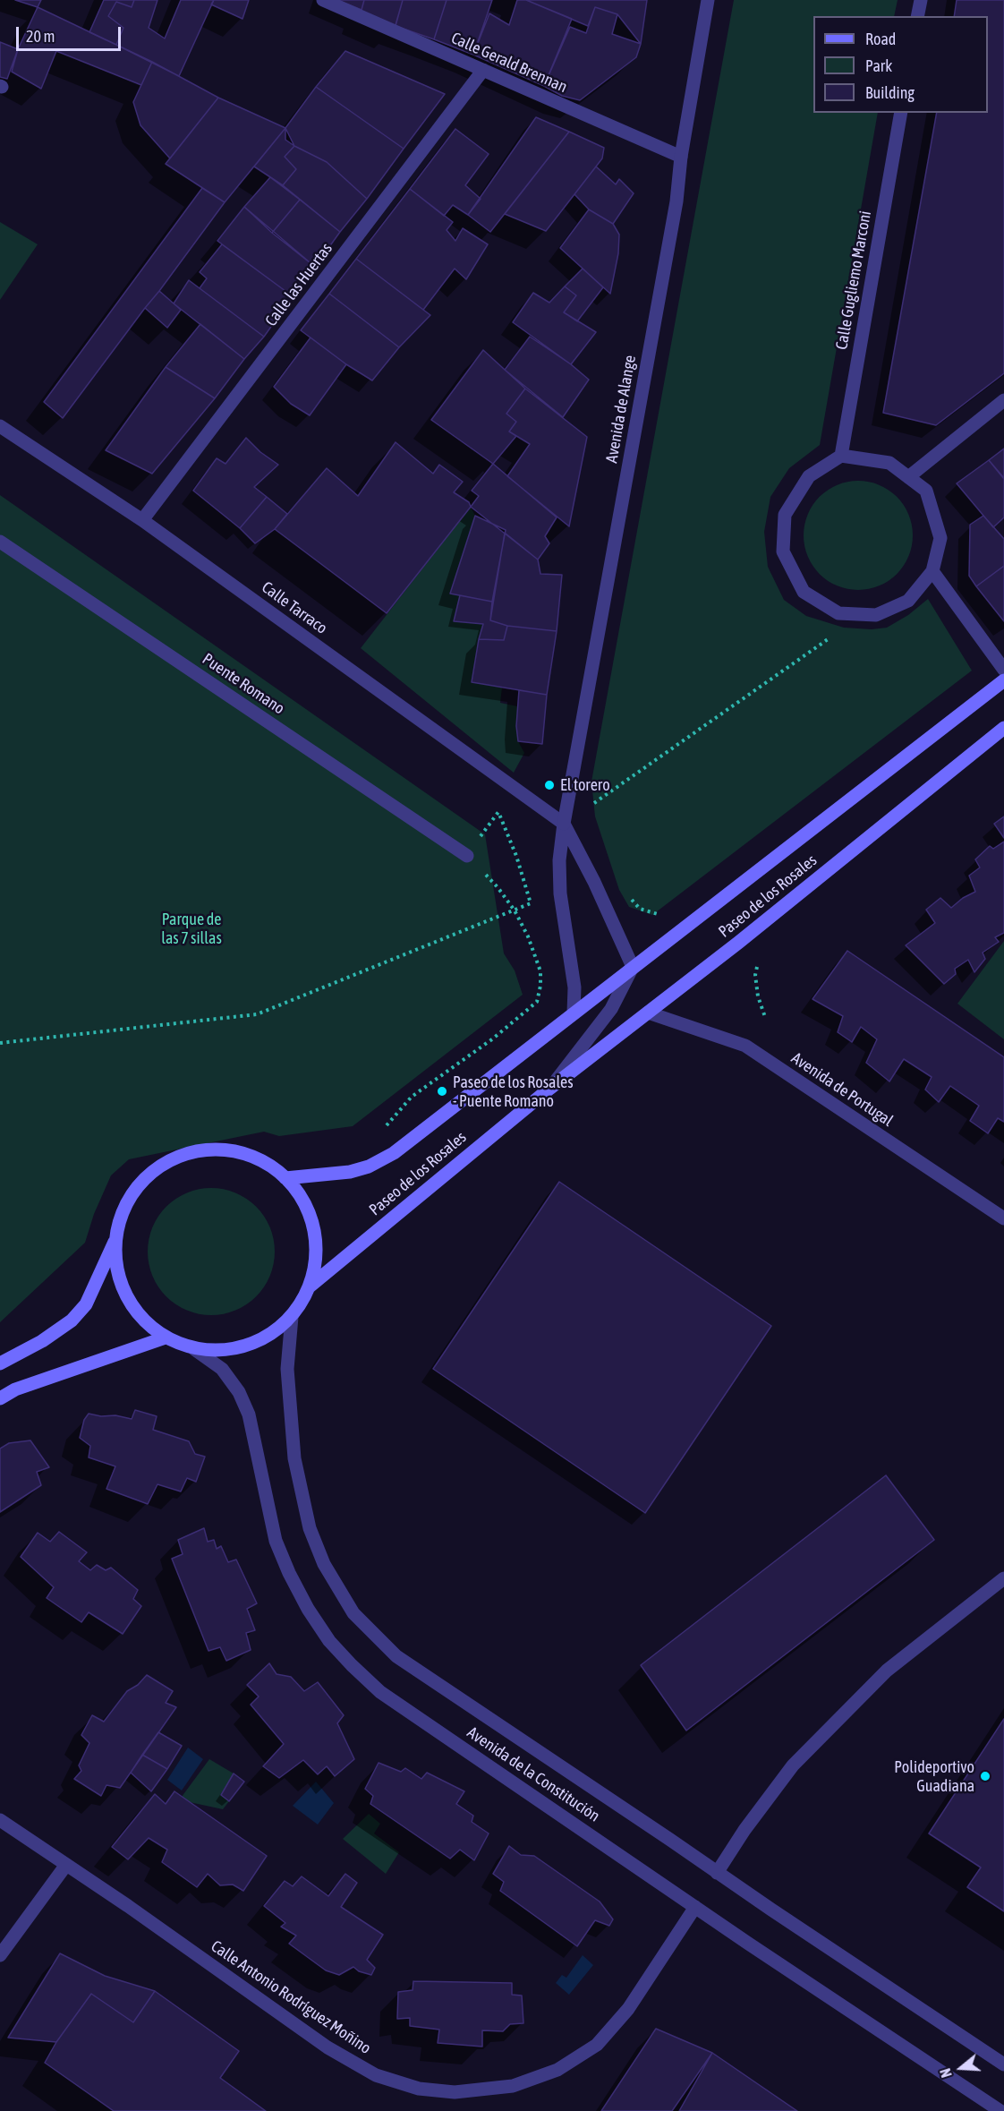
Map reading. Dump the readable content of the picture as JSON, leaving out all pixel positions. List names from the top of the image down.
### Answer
{
  "streets": {
    "main road": ["Paseo de los Rosales"],
    "street": [
      "Calle Gerald Brennan",
      "Calle Gugliemo Marconi",
      "Calle las Huertas",
      "Avenida de Alange",
      "Calle Tarraco",
      "Puente Romano",
      "Avenida de Portugal",
      "Avenida de la Constitución",
      "Calle Antonio Rodríguez Moñino"
    ]
  },
  "crossings": [
    ["Calle Gerald Brennan", "Calle las Huertas"],
    ["Calle Gerald Brennan", "Avenida de Alange"],
    ["Calle las Huertas", "Calle Tarraco"],
    ["Avenida de Alange", "Calle Tarraco"],
    ["Avenida de Alange", "Paseo de los Rosales"],
    ["Paseo de los Rosales", "Avenida de Portugal"],
    ["Avenida de la Constitución", "Calle Antonio Rodríguez Moñino"]
  ],
  "parks": ["Parque de las 7 sillas"],
  "places": ["El torero", "Paseo de los Rosales - Puente Romano", "Polideportivo Guadiana"],
  "legend": ["Road", "Park", "Building"],
  "scale_bar": "20 m",
  "north": "left"
}
